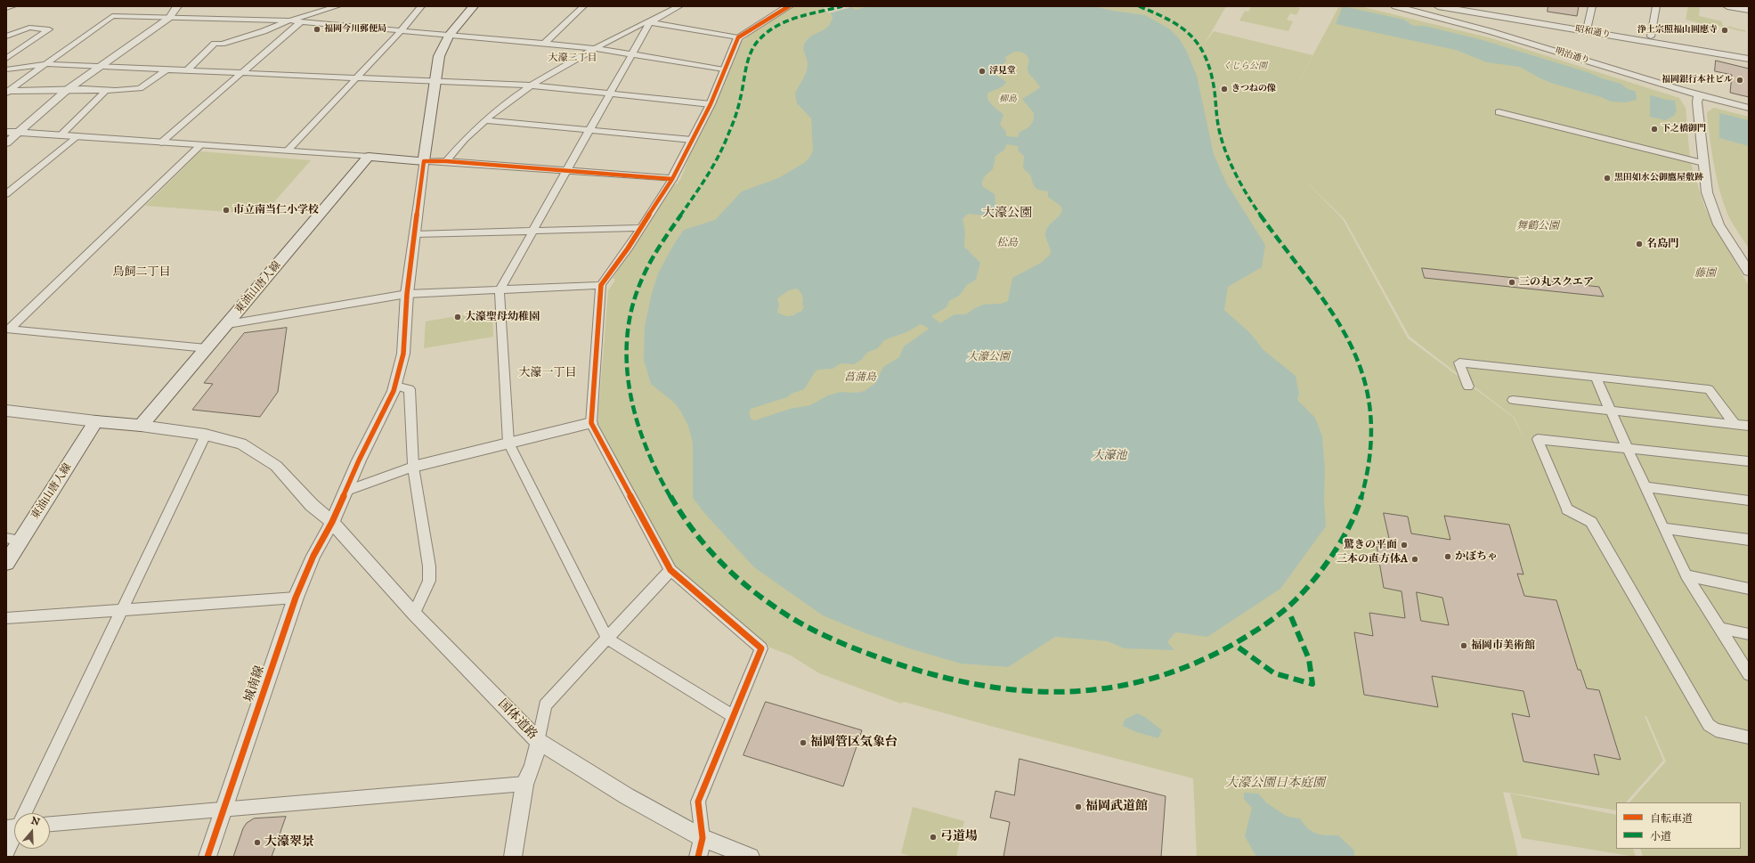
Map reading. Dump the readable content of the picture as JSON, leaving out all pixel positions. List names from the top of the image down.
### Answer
{
  "streets": {
    "main road": ["東油山唐人線"],
    "street": [
      "昭和通り",
      "明治通り",
      "城南線",
      "国体道路"
    ]
  },
  "crossings": [
    ["東油山唐人線", "国体道路"],
    ["城南線", "国体道路"]
  ],
  "districts": [
    "大濠二丁目",
    "大濠公園",
    "鳥飼二丁目",
    "大濠一丁目"
  ],
  "water": ["大濠池"],
  "parks": [
    "くじら公園",
    "柳島",
    "舞鶴公園",
    "松島",
    "藤園",
    "大濠公園",
    "菖蒲島",
    "大濠公園日本庭園"
  ],
  "places": [
    "福岡今川郵便局",
    "浄土宗照福山圓應寺",
    "浮見堂",
    "福岡銀行本社ビル",
    "きつねの像",
    "下之橋御門",
    "黒田如水公御鷹屋敷跡",
    "市立南当仁小学校",
    "名島門",
    "三の丸スクエア",
    "大濠聖母幼稚園",
    "驚きの平面",
    "かぼちゃ",
    "三本の直方体A",
    "福岡市美術館",
    "福岡管区気象台",
    "福岡武道館",
    "弓道場",
    "大濠翠景"
  ],
  "legend": ["自転車道", "小道"],
  "north": "top"
}
